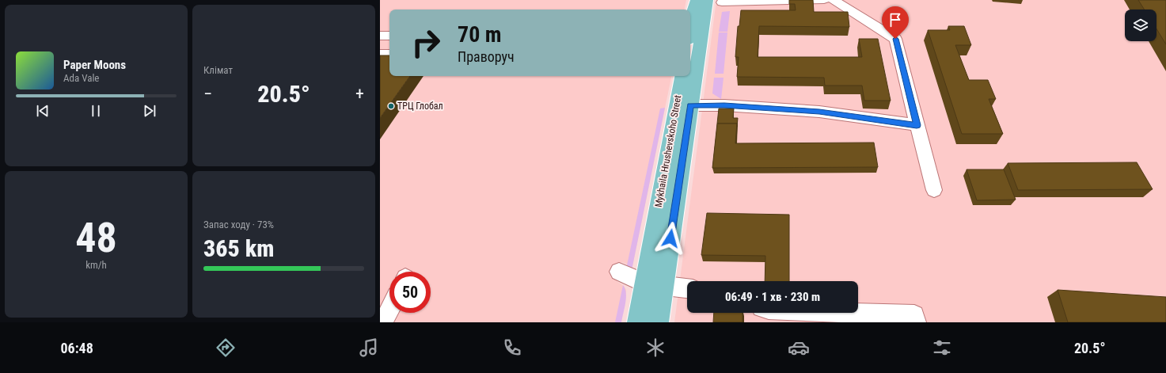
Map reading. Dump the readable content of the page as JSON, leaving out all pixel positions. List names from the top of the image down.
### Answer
{
  "streets": {
    "main road": ["Mykhaila Hrushevskoho Street"]
  },
  "places": ["ТРЦ Глобал"],
  "page": {
    "tile": [
      "Клімат",
      ["48", "km/h"],
      ["Запас ходу · 73%", "365 km"]
    ],
    "turn": ["70 m", "Праворуч"],
    "song": ["Paper Moons", "Ada Vale"],
    "heat": ["−", "20.5°", "+"],
    "limit": "50",
    "trip": "06:49 · 1 хв · 230 m",
    "tabs": ["06:48", "20.5°"]
  }
}
